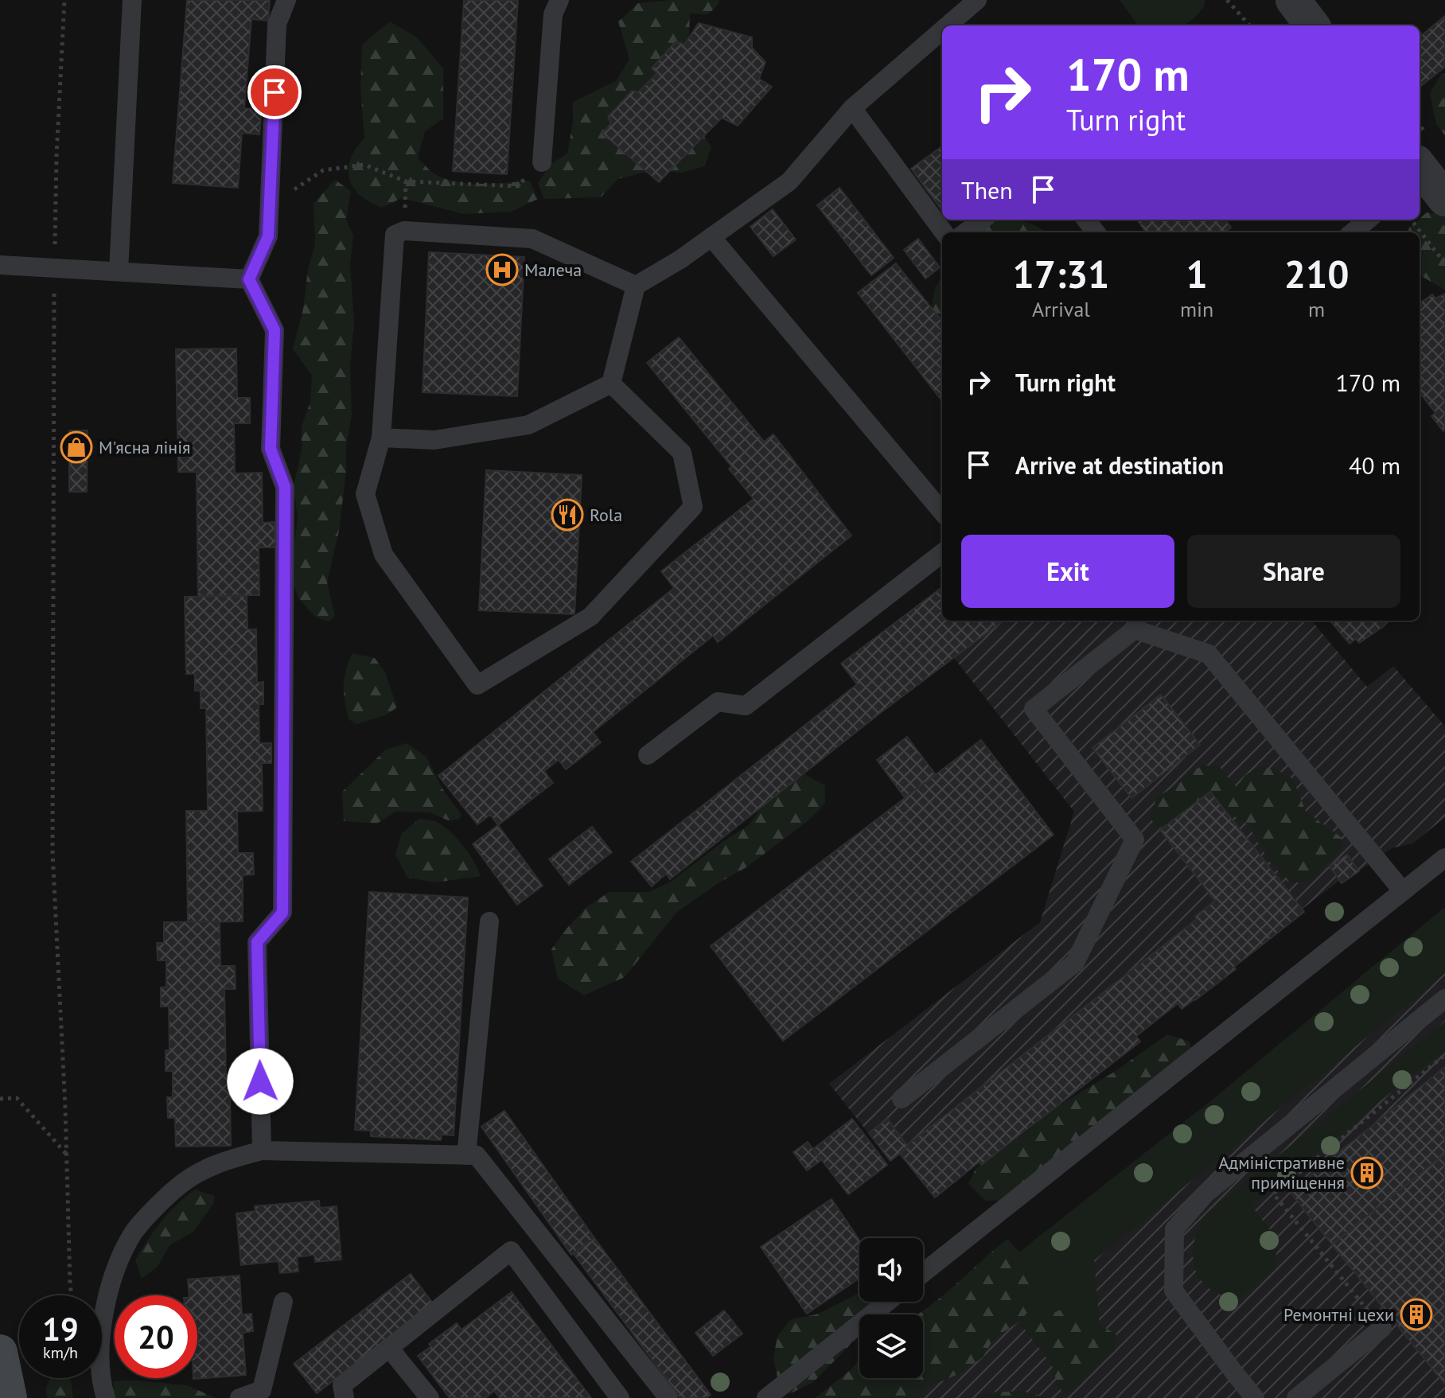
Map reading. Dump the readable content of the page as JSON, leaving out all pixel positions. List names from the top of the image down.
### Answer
{
  "places": {
    "hospital": ["Малеча"],
    "shop": ["М'ясна лінія"],
    "restaurant": ["Rola"],
    "building": ["Адміністративне приміщення", "Ремонтні цехи"]
  },
  "page": {
    "turn": ["170 m", "Turn right"],
    "then": "Then",
    "eta": [
      "17:31",
      "Arrival",
      "1",
      "min",
      "210",
      "m"
    ],
    "list": [
      {
        "name": "Turn right",
        "value": "170 m"
      },
      {
        "name": "Arrive at destination",
        "value": "40 m"
      }
    ],
    "buttons": ["Exit", "Share"],
    "speed": "19 km/h",
    "limit": "20"
  }
}
